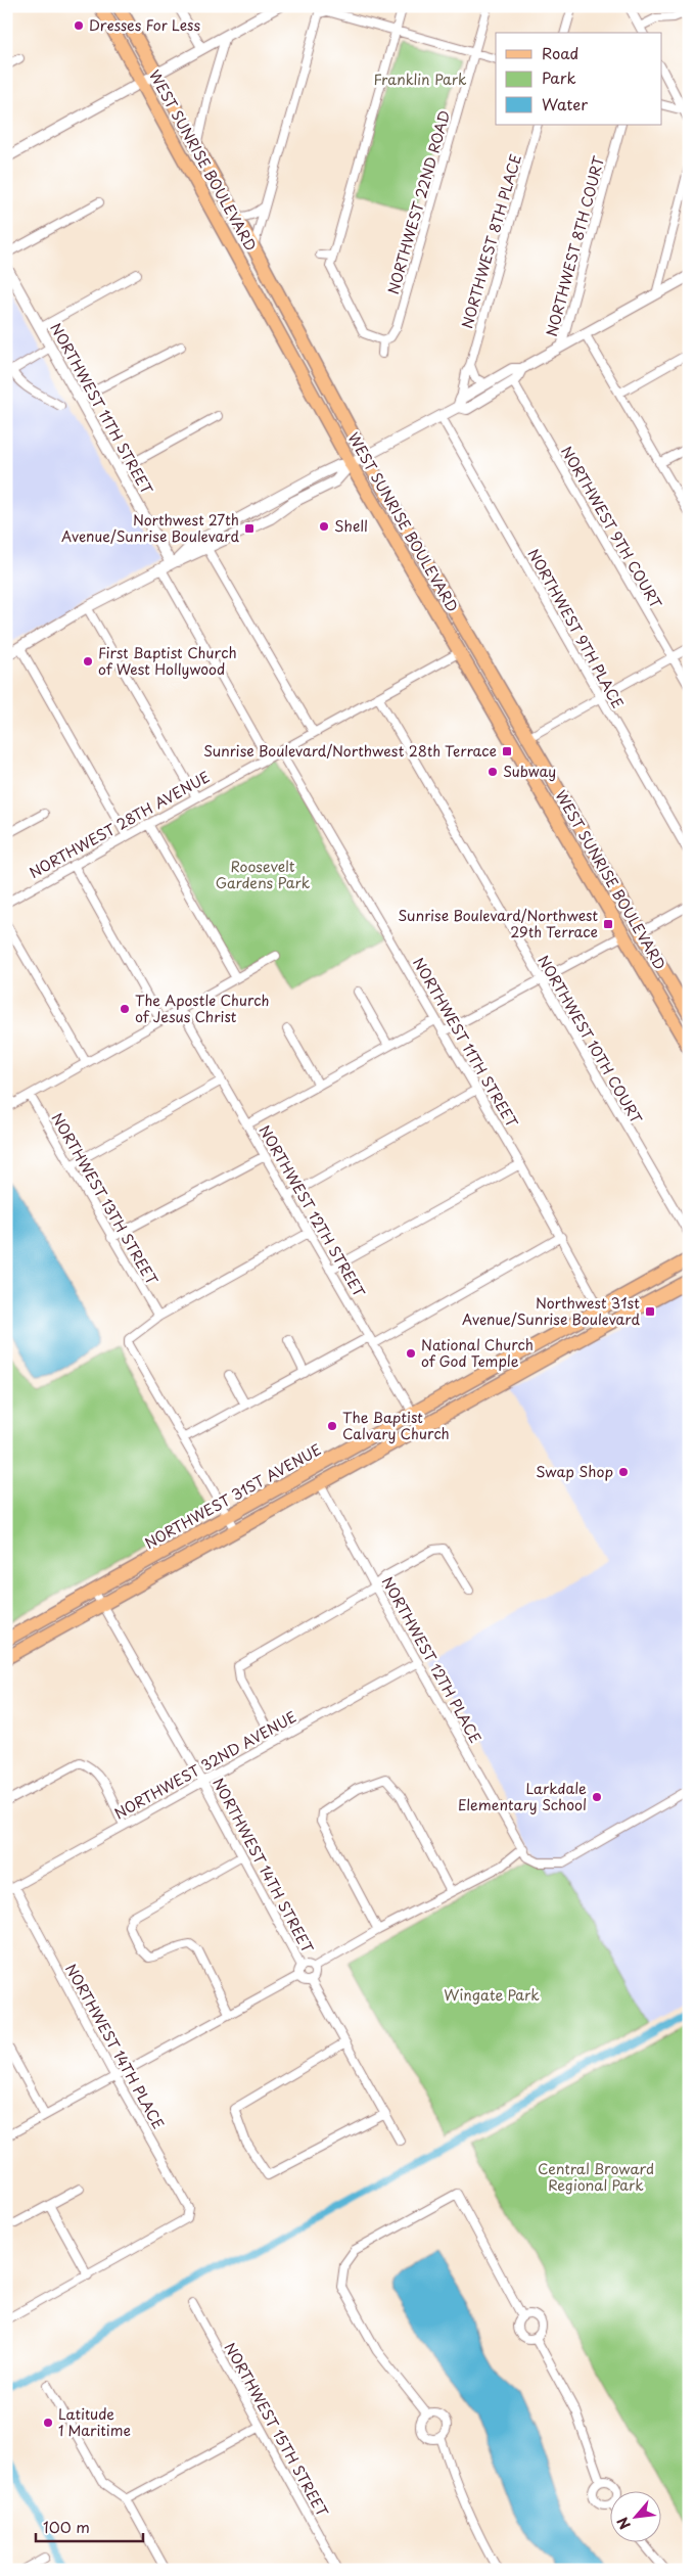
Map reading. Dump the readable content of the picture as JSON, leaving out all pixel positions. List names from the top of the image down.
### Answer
{
  "streets": {
    "main road": ["WEST SUNRISE BOULEVARD", "NORTHWEST 31ST AVENUE"],
    "street": [
      "NORTHWEST 22ND ROAD",
      "NORTHWEST 8TH PLACE",
      "NORTHWEST 8TH COURT",
      "NORTHWEST 11TH STREET",
      "NORTHWEST 9TH COURT",
      "NORTHWEST 9TH PLACE",
      "NORTHWEST 28TH AVENUE",
      "NORTHWEST 10TH COURT",
      "NORTHWEST 13TH STREET",
      "NORTHWEST 12TH STREET",
      "NORTHWEST 12TH PLACE",
      "NORTHWEST 32ND AVENUE",
      "NORTHWEST 14TH STREET",
      "NORTHWEST 14TH PLACE",
      "NORTHWEST 15TH STREET"
    ]
  },
  "crossings": [
    ["WEST SUNRISE BOULEVARD", "NORTHWEST 28TH AVENUE"],
    ["NORTHWEST 11TH STREET", "NORTHWEST 28TH AVENUE"],
    ["NORTHWEST 11TH STREET", "NORTHWEST 31ST AVENUE"],
    ["NORTHWEST 28TH AVENUE", "NORTHWEST 10TH COURT"],
    ["NORTHWEST 12TH STREET", "NORTHWEST 31ST AVENUE"],
    ["NORTHWEST 31ST AVENUE", "NORTHWEST 14TH STREET"],
    ["NORTHWEST 12TH PLACE", "NORTHWEST 32ND AVENUE"],
    ["NORTHWEST 32ND AVENUE", "NORTHWEST 14TH STREET"],
    ["NORTHWEST 32ND AVENUE", "NORTHWEST 14TH PLACE"]
  ],
  "parks": [
    "Franklin Park",
    "Roosevelt Gardens Park",
    "Wingate Park",
    "Central Broward Regional Park"
  ],
  "places": {
    "other": [
      "Dresses For Less",
      "Shell",
      "First Baptist Church of West Hollywood",
      "Subway",
      "The Apostle Church of Jesus Christ",
      "National Church of God Temple",
      "The Baptist Calvary Church",
      "Swap Shop",
      "Larkdale Elementary School",
      "Latitude 1 Maritime"
    ],
    "transit": [
      "Northwest 27th Avenue/Sunrise Boulevard",
      "Sunrise Boulevard/Northwest 28th Terrace",
      "Sunrise Boulevard/Northwest 29th Terrace",
      "Northwest 31st Avenue/Sunrise Boulevard"
    ]
  },
  "legend": ["Road", "Park", "Water"],
  "scale_bar": "100 m",
  "north": "bottom left"
}
